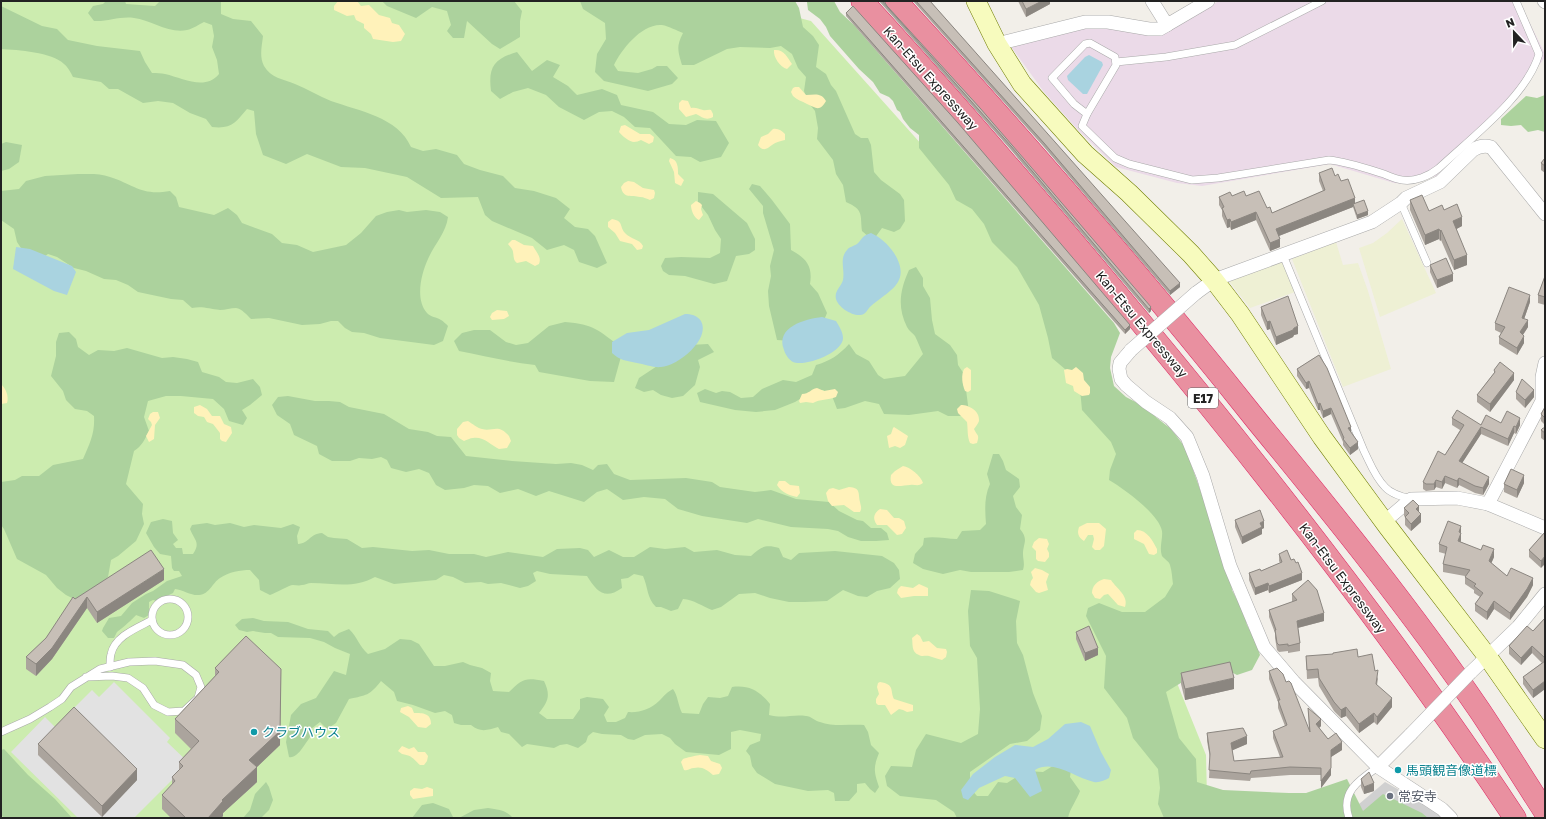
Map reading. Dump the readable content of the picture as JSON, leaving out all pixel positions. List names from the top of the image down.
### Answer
{
  "streets": {
    "highway": ["Kan-Etsu Expressway", "E17"]
  },
  "places": ["クラブハウス", "馬頭観音像道標", "常安寺"],
  "north": "top"
}
